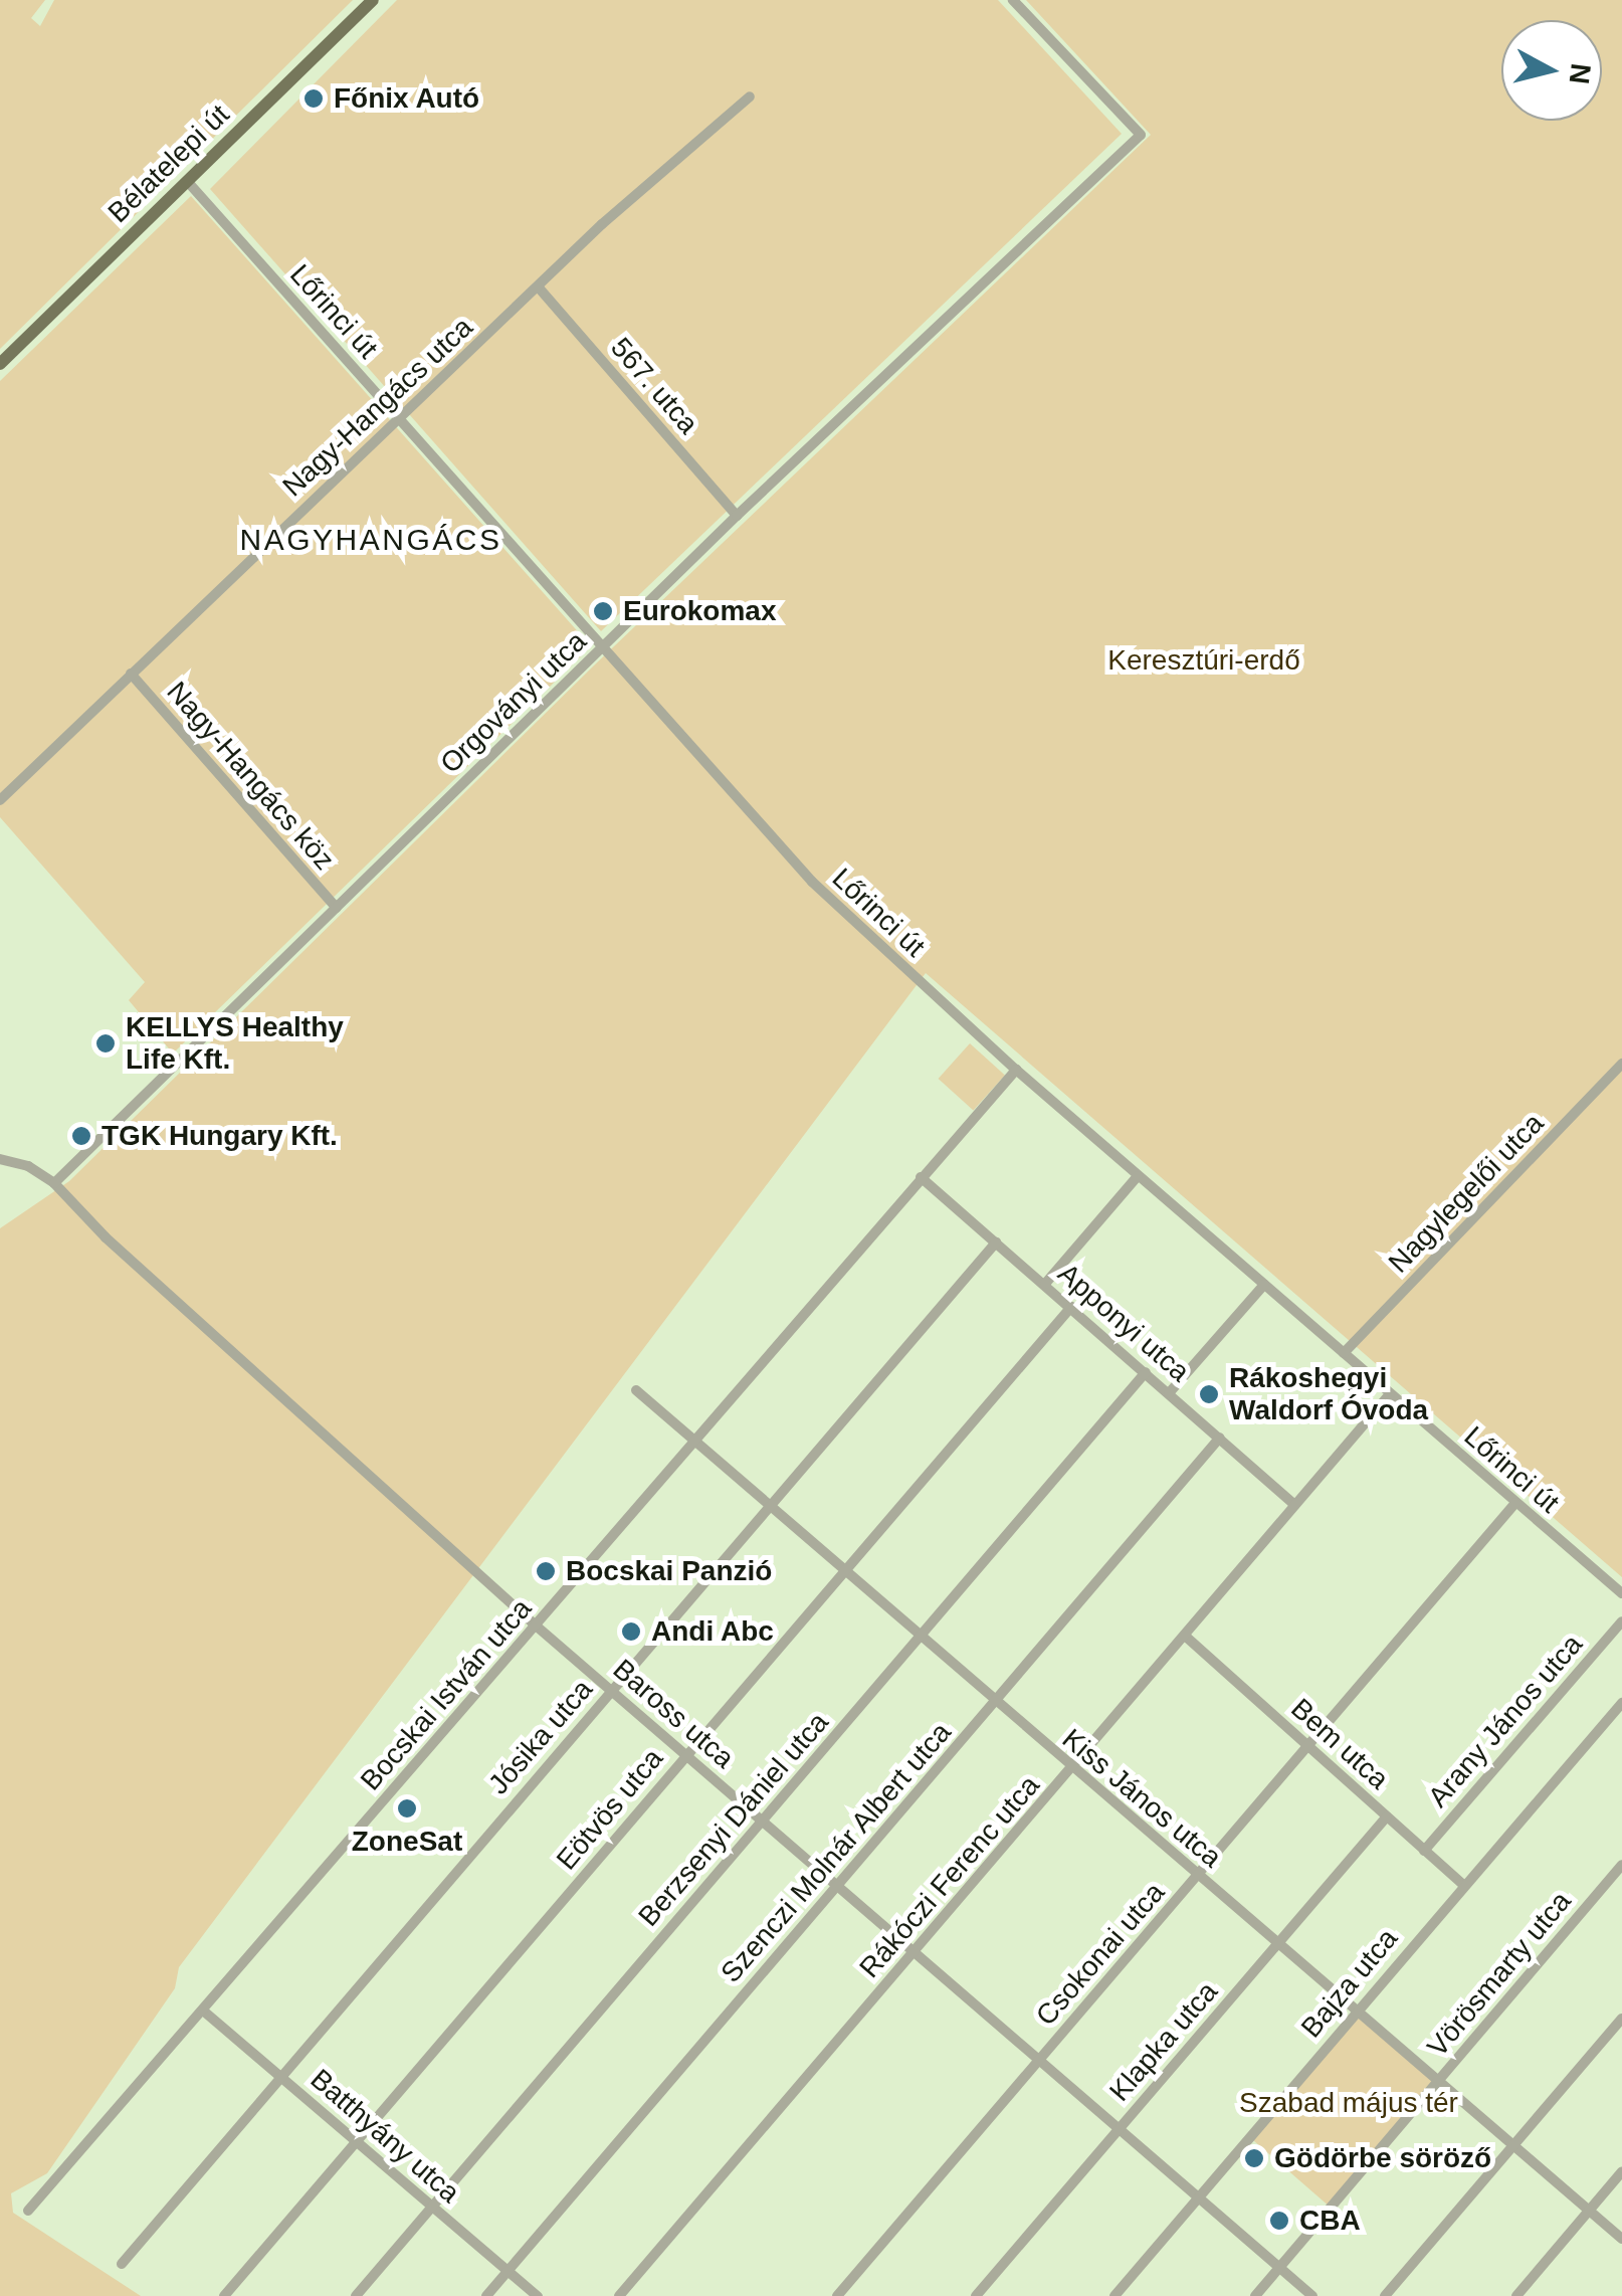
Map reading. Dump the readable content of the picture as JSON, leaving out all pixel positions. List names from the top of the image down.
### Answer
{
  "streets": {
    "main road": ["Bélatelepi út"],
    "street": [
      "Lőrinci út",
      "567. utca",
      "Nagy-Hangács utca",
      "Orgoványi utca",
      "Nagy-Hangács köz",
      "Nagylegelői utca",
      "Apponyi utca",
      "Bocskai István utca",
      "Baross utca",
      "Arany János utca",
      "Jósika utca",
      "Bem utca",
      "Kiss János utca",
      "Eötvös utca",
      "Berzsenyi Dániel utca",
      "Szenczi Molnár Albert utca",
      "Rákóczi Ferenc utca",
      "Csokonai utca",
      "Vörösmarty utca",
      "Bajza utca",
      "Klapka utca",
      "Batthyány utca"
    ]
  },
  "crossings": [
    ["Bélatelepi út", "Lőrinci út"],
    ["Lőrinci út", "Nagy-Hangács utca"],
    ["Lőrinci út", "Orgoványi utca"],
    ["Lőrinci út", "Nagylegelői utca"],
    ["Lőrinci út", "Bocskai István utca"],
    ["Lőrinci út", "Rákóczi Ferenc utca"],
    ["Lőrinci út", "Csokonai utca"],
    ["567. utca", "Nagy-Hangács utca"],
    ["567. utca", "Orgoványi utca"],
    ["Nagy-Hangács utca", "Nagy-Hangács köz"],
    ["Orgoványi utca", "Nagy-Hangács köz"],
    ["Orgoványi utca", "Baross utca"],
    ["Apponyi utca", "Bocskai István utca"],
    ["Apponyi utca", "Jósika utca"],
    ["Apponyi utca", "Eötvös utca"],
    ["Apponyi utca", "Berzsenyi Dániel utca"],
    ["Apponyi utca", "Szenczi Molnár Albert utca"],
    ["Apponyi utca", "Rákóczi Ferenc utca"],
    ["Bocskai István utca", "Baross utca"],
    ["Bocskai István utca", "Kiss János utca"],
    ["Bocskai István utca", "Batthyány utca"],
    ["Baross utca", "Jósika utca"],
    ["Baross utca", "Eötvös utca"],
    ["Baross utca", "Berzsenyi Dániel utca"],
    ["Baross utca", "Szenczi Molnár Albert utca"],
    ["Baross utca", "Rákóczi Ferenc utca"],
    ["Baross utca", "Csokonai utca"],
    ["Baross utca", "Vörösmarty utca"],
    ["Baross utca", "Bajza utca"],
    ["Baross utca", "Klapka utca"],
    ["Arany János utca", "Bem utca"],
    ["Jósika utca", "Kiss János utca"],
    ["Jósika utca", "Batthyány utca"],
    ["Bem utca", "Rákóczi Ferenc utca"],
    ["Bem utca", "Csokonai utca"],
    ["Bem utca", "Bajza utca"],
    ["Bem utca", "Klapka utca"],
    ["Kiss János utca", "Eötvös utca"],
    ["Kiss János utca", "Berzsenyi Dániel utca"],
    ["Kiss János utca", "Szenczi Molnár Albert utca"],
    ["Kiss János utca", "Rákóczi Ferenc utca"],
    ["Kiss János utca", "Csokonai utca"],
    ["Kiss János utca", "Vörösmarty utca"],
    ["Kiss János utca", "Bajza utca"],
    ["Kiss János utca", "Klapka utca"],
    ["Eötvös utca", "Batthyány utca"],
    ["Berzsenyi Dániel utca", "Batthyány utca"],
    ["Szenczi Molnár Albert utca", "Batthyány utca"]
  ],
  "districts": ["NAGYHANGÁCS"],
  "parks": ["Keresztúri-erdő", "Szabad május tér"],
  "places": [
    "Főnix Autó",
    "Eurokomax",
    "KELLYS Healthy Life Kft.",
    "TGK Hungary Kft.",
    "Rákoshegyi Waldorf Óvoda",
    "Bocskai Panzió",
    "Andi Abc",
    "ZoneSat",
    "Gödörbe söröző",
    "CBA"
  ],
  "north": "right"
}
